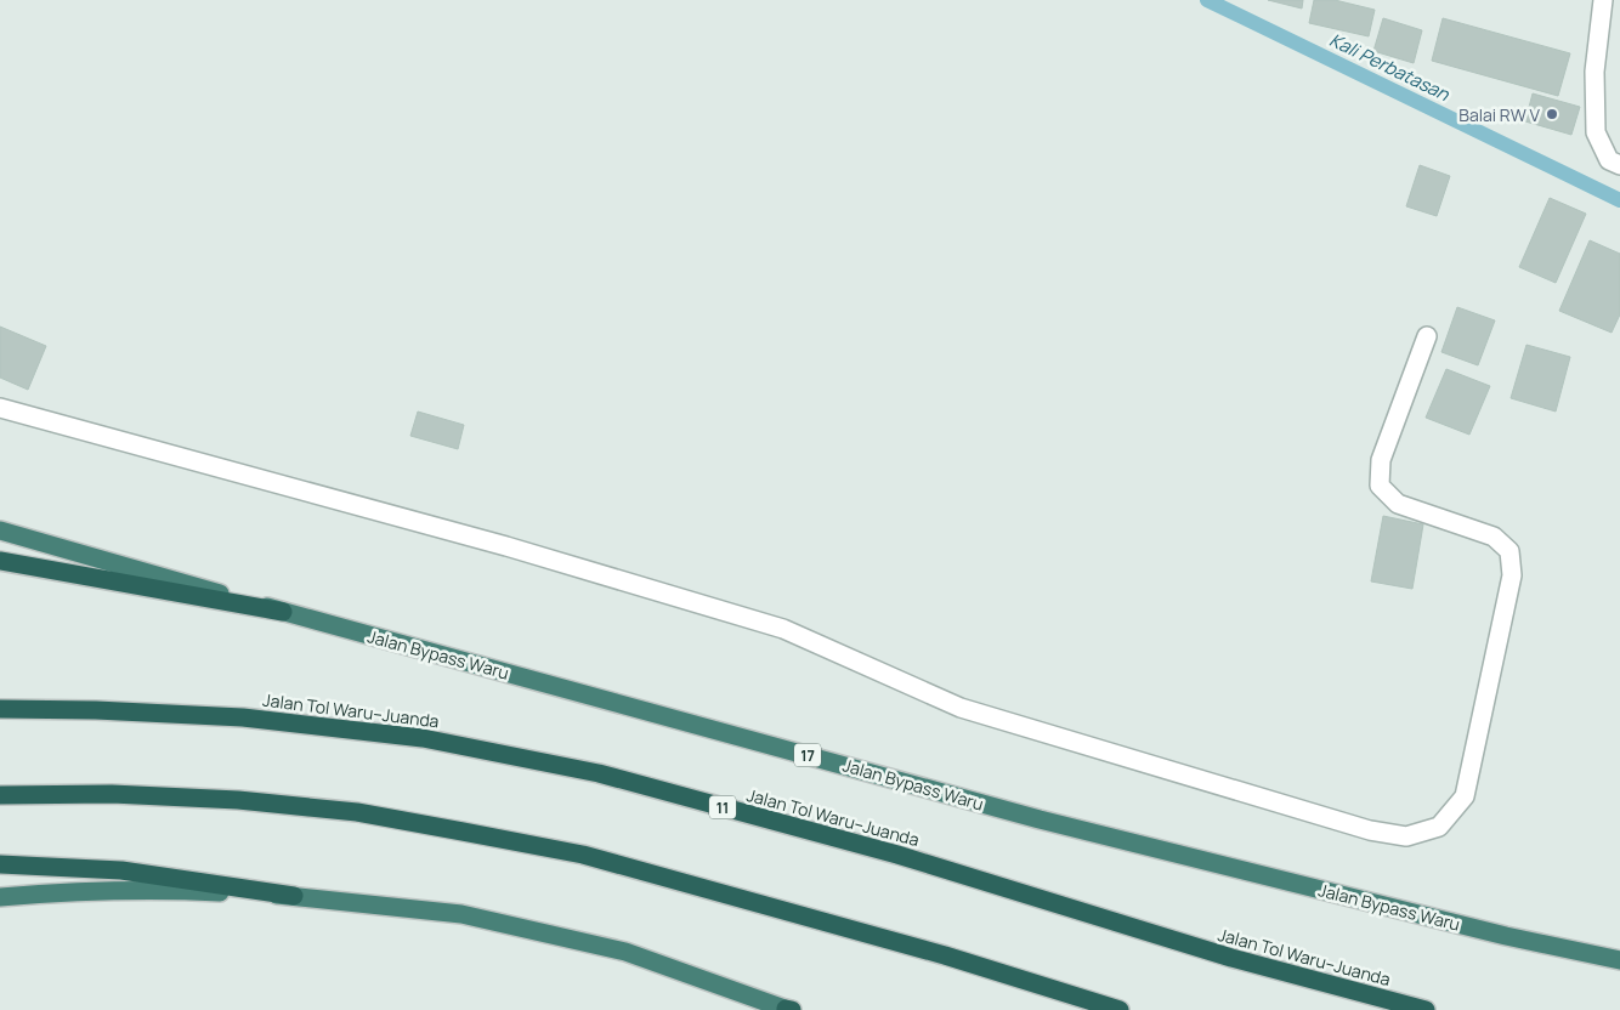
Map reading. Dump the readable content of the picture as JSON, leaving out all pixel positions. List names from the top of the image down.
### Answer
{
  "streets": {
    "highway": [
      "Jalan Bypass Waru",
      "Jalan Tol Waru–Juanda",
      "17",
      "11"
    ]
  },
  "water": ["Kali Perbatasan"],
  "places": ["Balai RW V"]
}
